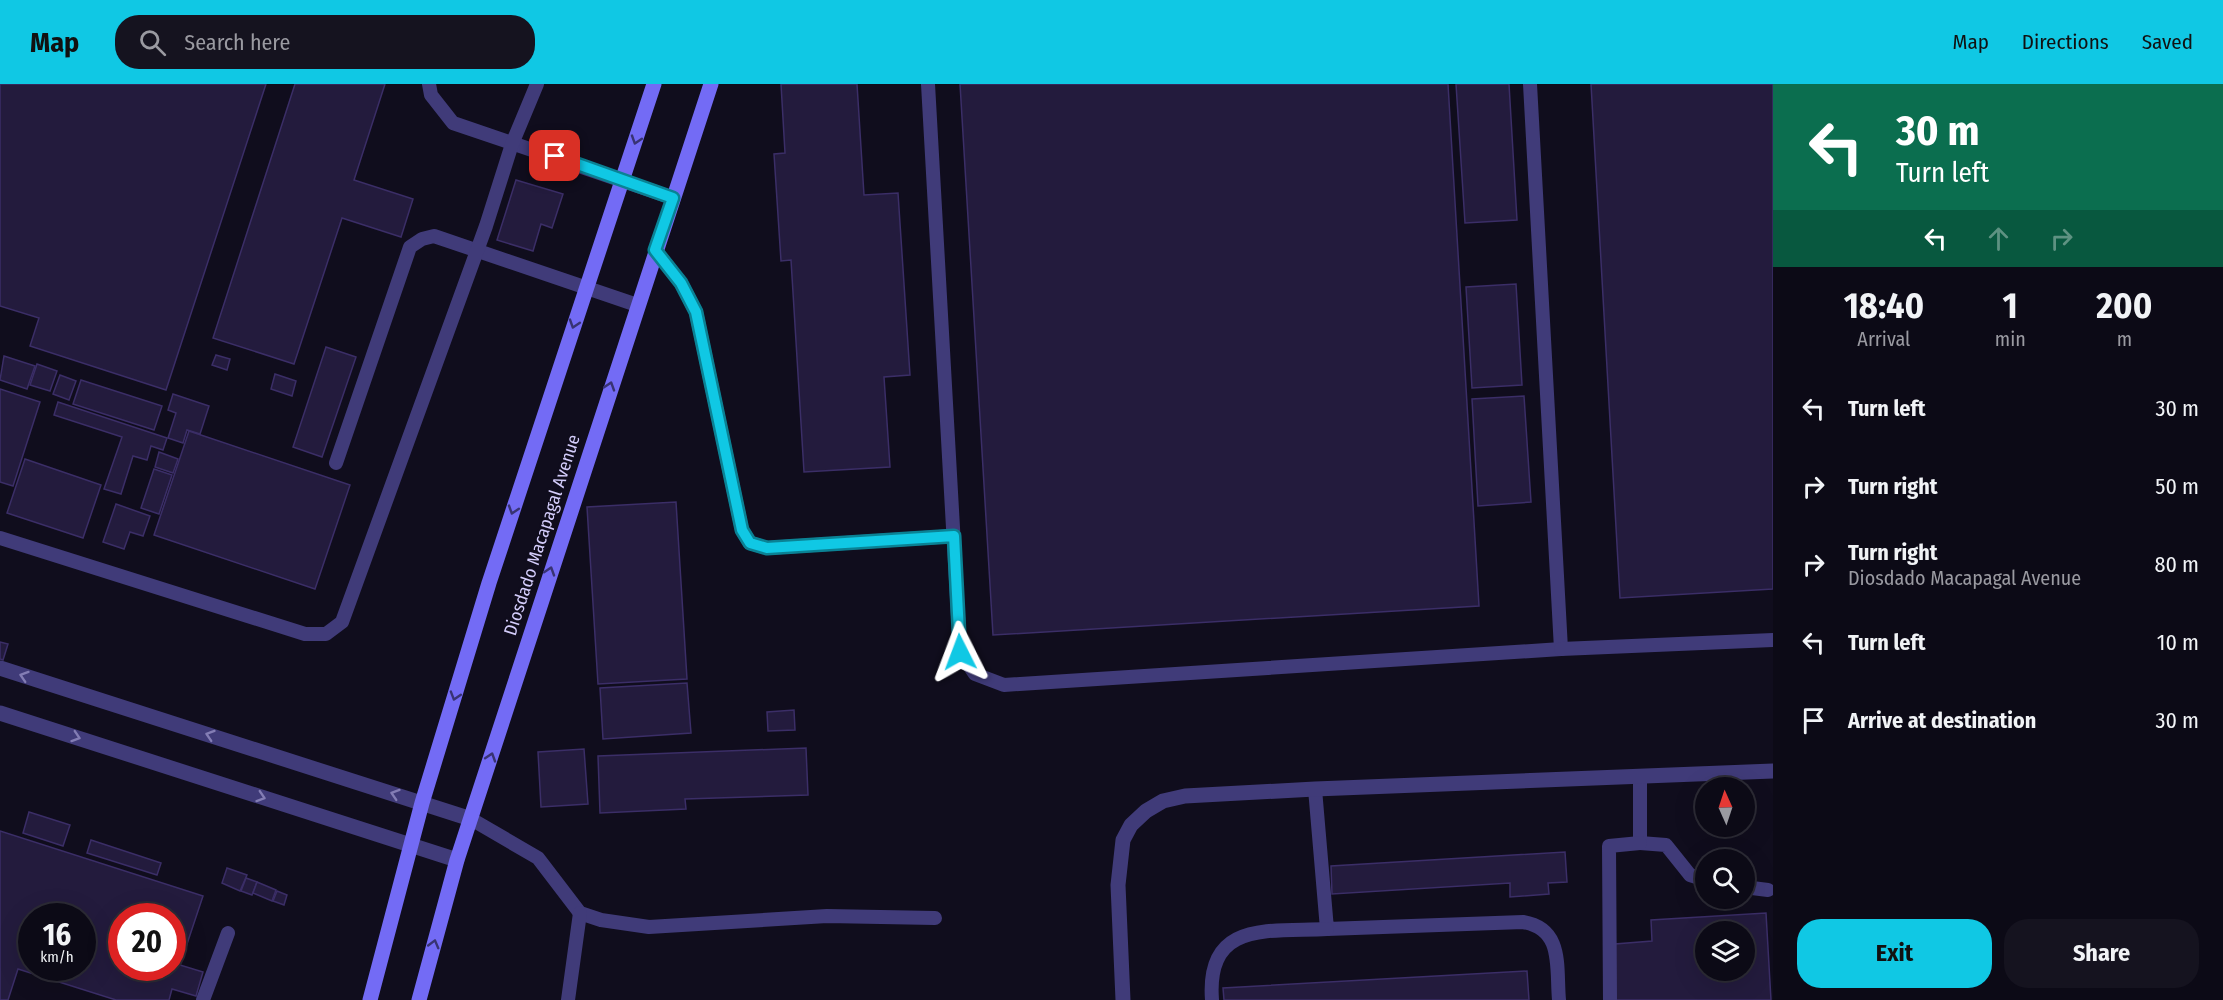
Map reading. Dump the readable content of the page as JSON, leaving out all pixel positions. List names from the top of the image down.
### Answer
{
  "streets": {
    "main road": ["Diosdado Macapagal Avenue"]
  },
  "north": "top",
  "page": {
    "header": "Map",
    "search": "Search here",
    "nav": ["Map", "Directions", "Saved"],
    "turn": ["30 m", "Turn left"],
    "eta": [
      "18:40",
      "Arrival",
      "1",
      "min",
      "200",
      "m"
    ],
    "list": [
      {
        "name": "Turn left",
        "value": "30 m"
      },
      {
        "name": "Turn right",
        "value": "50 m"
      },
      {
        "name": "Turn right",
        "note": "Diosdado Macapagal Avenue",
        "value": "80 m"
      },
      {
        "name": "Turn left",
        "value": "10 m"
      },
      {
        "name": "Arrive at destination",
        "value": "30 m"
      }
    ],
    "speed": "16 km/h",
    "limit": "20",
    "buttons": ["Exit", "Share"]
  }
}
